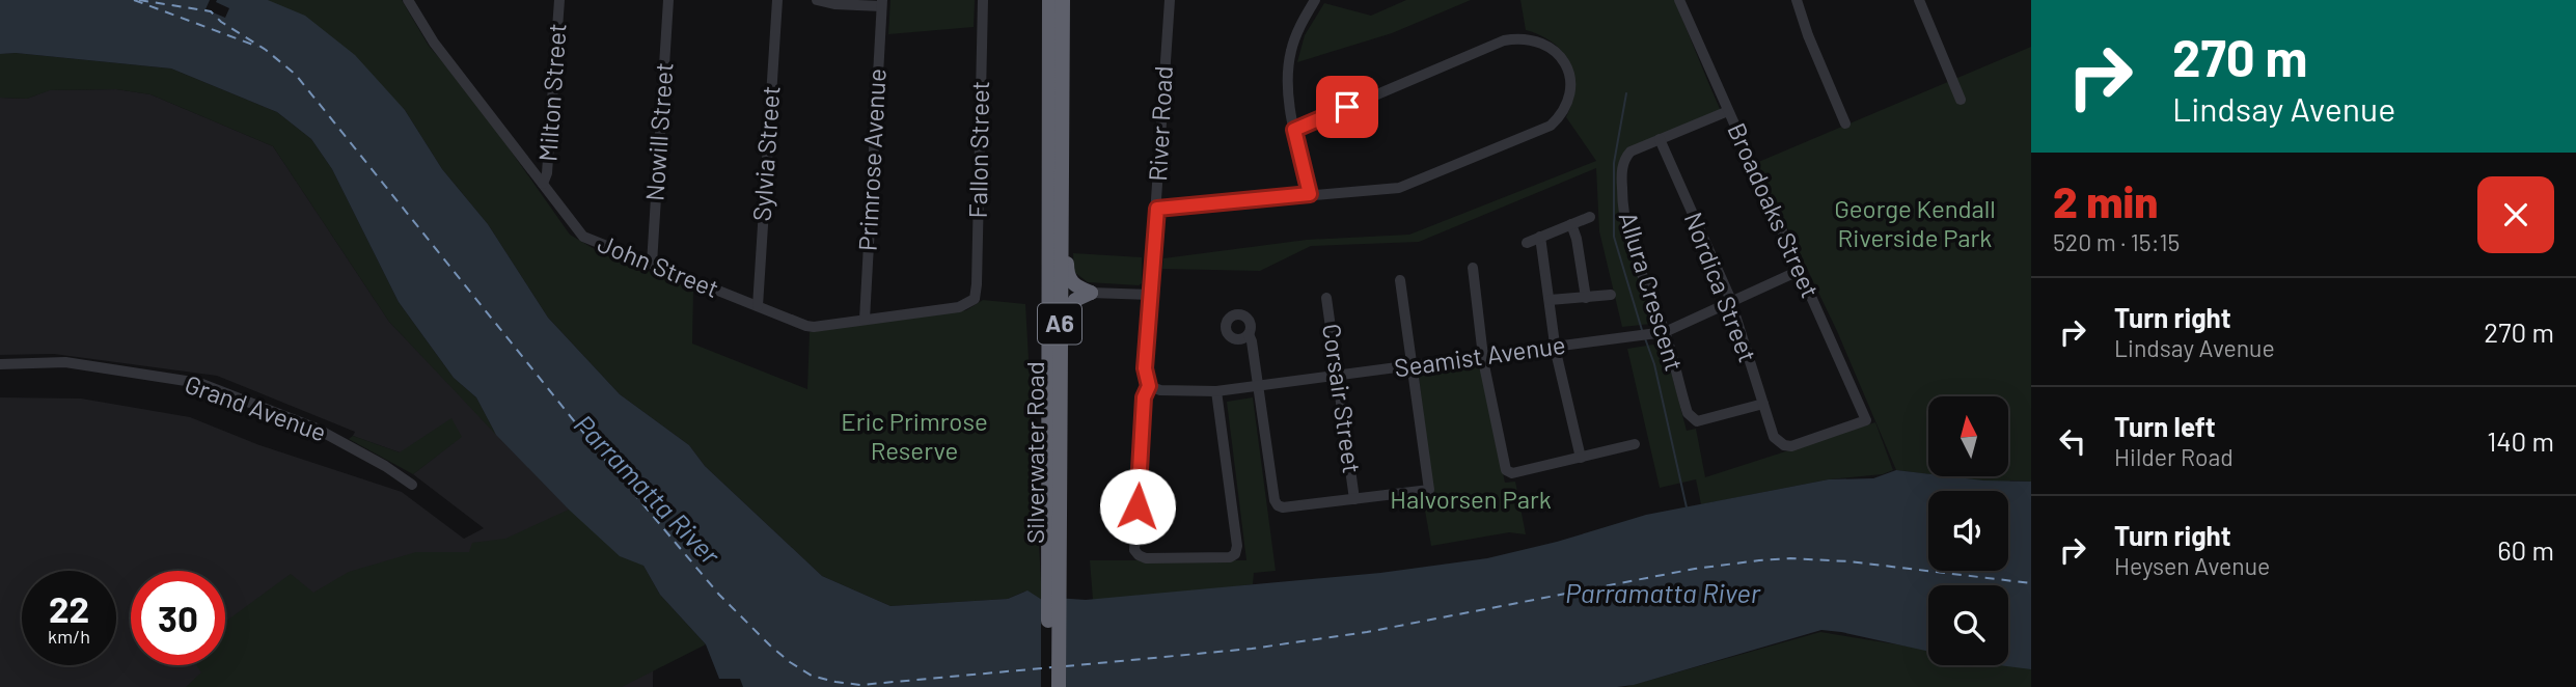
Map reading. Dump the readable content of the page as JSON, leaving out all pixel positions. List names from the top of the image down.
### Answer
{
  "streets": {
    "highway": ["A6", "Silverwater Road"],
    "street": [
      "Milton Street",
      "River Road",
      "Nowill Street",
      "Fallon Street",
      "Sylvia Street",
      "Primrose Avenue",
      "Broadoaks Street",
      "John Street",
      "Nordica Street",
      "Allura Crescent",
      "Seamist Avenue",
      "Corsair Street",
      "Grand Avenue"
    ]
  },
  "crossings": [
    ["Milton Street", "John Street"],
    ["River Road", "Seamist Avenue"],
    ["Nowill Street", "John Street"],
    ["Fallon Street", "John Street"],
    ["Sylvia Street", "John Street"],
    ["Primrose Avenue", "John Street"],
    ["Broadoaks Street", "Nordica Street"],
    ["Broadoaks Street", "Allura Crescent"],
    ["Broadoaks Street", "Seamist Avenue"],
    ["Nordica Street", "Allura Crescent"],
    ["Nordica Street", "Seamist Avenue"],
    ["Allura Crescent", "Seamist Avenue"],
    ["Seamist Avenue", "Corsair Street"]
  ],
  "water": ["Parramatta River"],
  "parks": ["George Kendall Riverside Park", "Eric Primrose Reserve", "Halvorsen Park"],
  "north": "top",
  "page": {
    "turn": ["270 m", "Lindsay Avenue"],
    "heading": ["2 min", "520 m · 15:15"],
    "list": [
      {
        "name": "Turn right",
        "note": "Lindsay Avenue",
        "value": "270 m"
      },
      {
        "name": "Turn left",
        "note": "Hilder Road",
        "value": "140 m"
      },
      {
        "name": "Turn right",
        "note": "Heysen Avenue",
        "value": "60 m"
      }
    ],
    "speed": "22 km/h",
    "limit": "30"
  }
}
